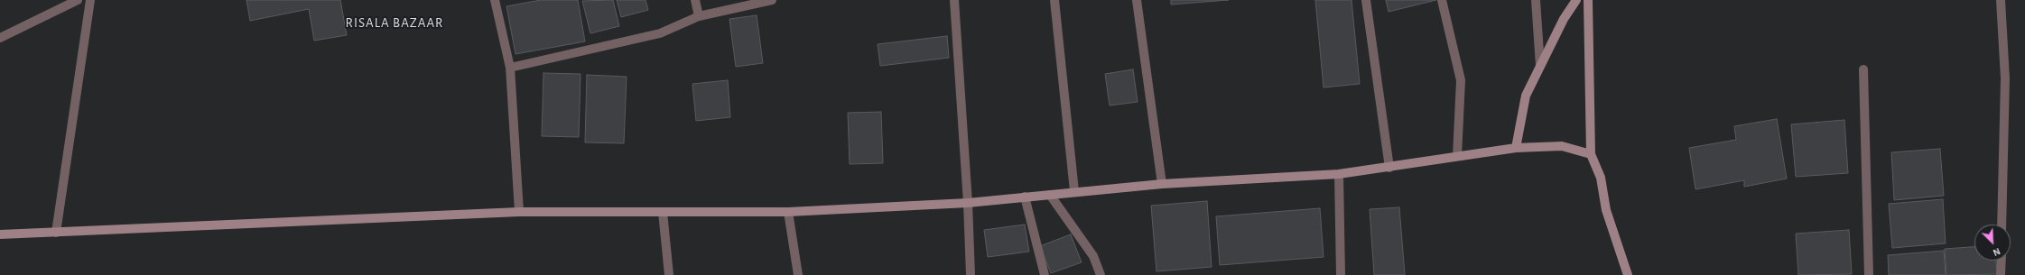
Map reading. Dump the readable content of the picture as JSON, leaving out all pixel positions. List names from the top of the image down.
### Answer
{
  "districts": ["RISALA BAZAAR"],
  "north": "bottom right"
}
